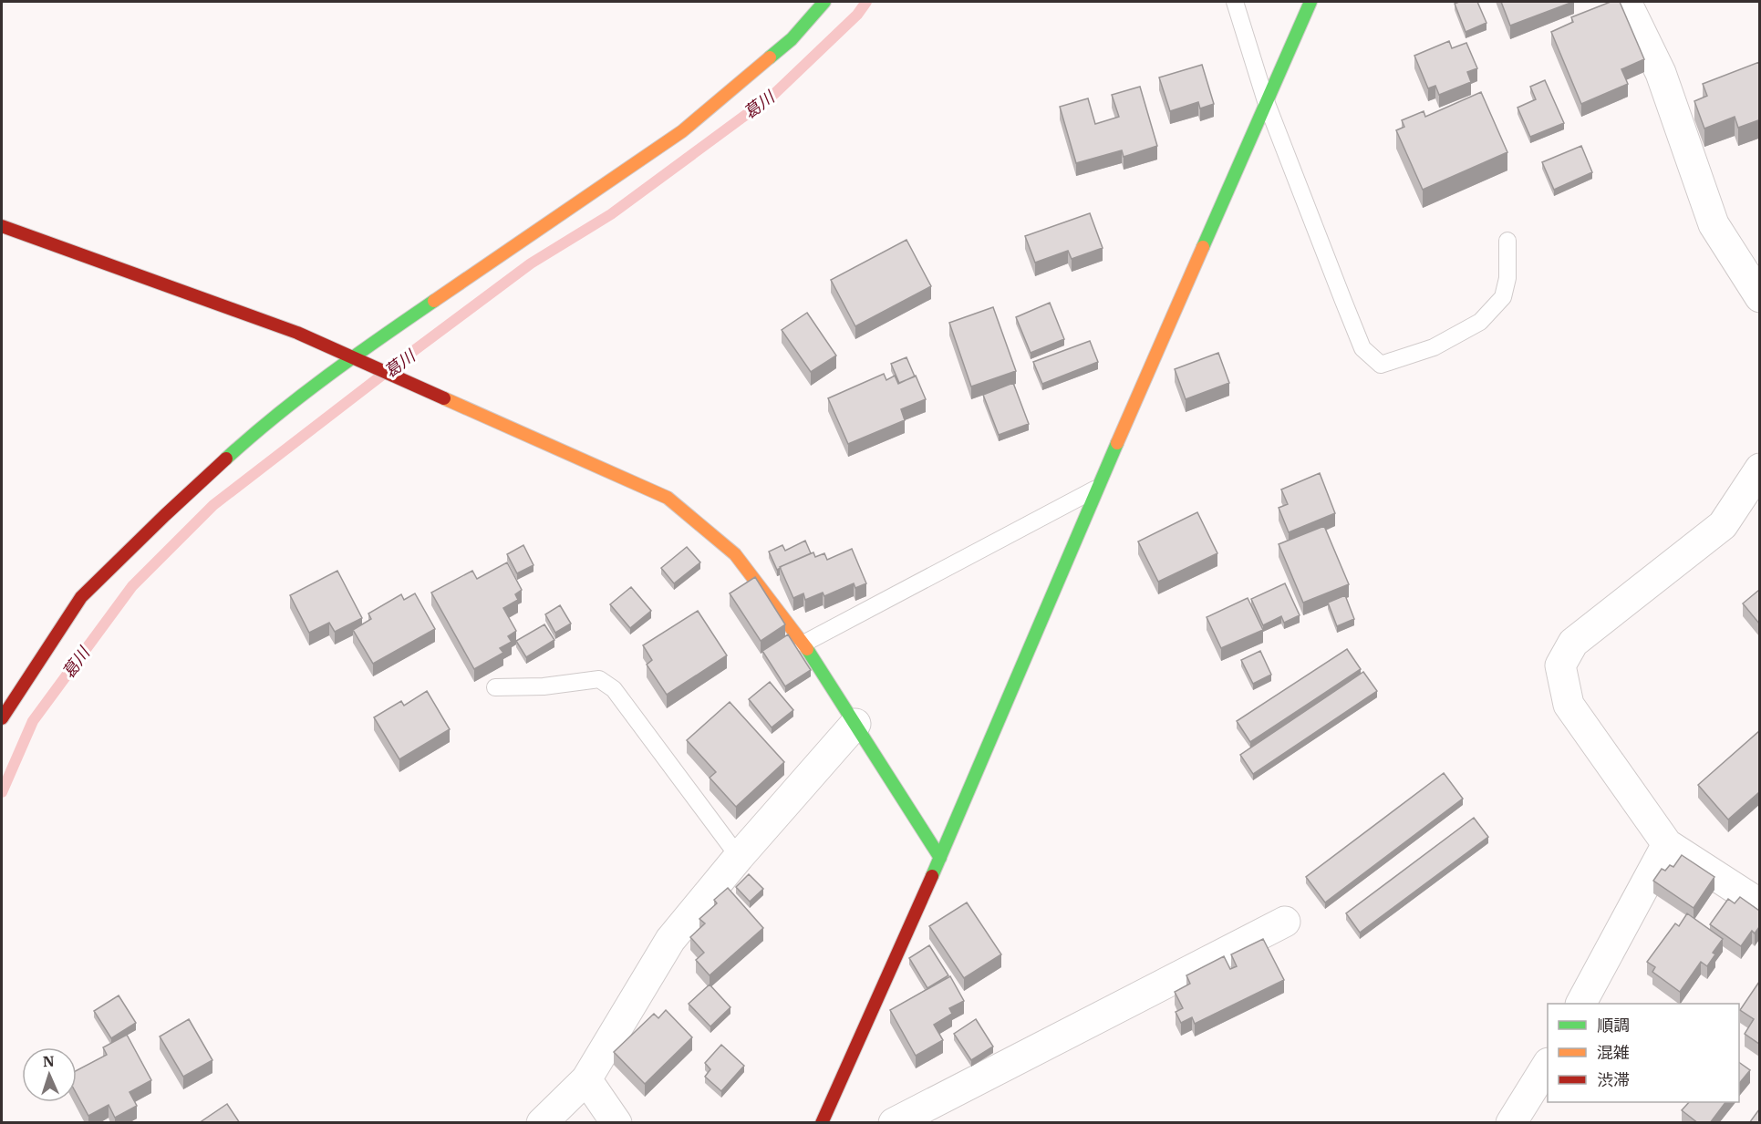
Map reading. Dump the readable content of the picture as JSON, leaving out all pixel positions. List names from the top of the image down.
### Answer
{
  "water": ["葛川"],
  "legend": ["順調", "混雑", "渋滞"],
  "north": "top"
}
